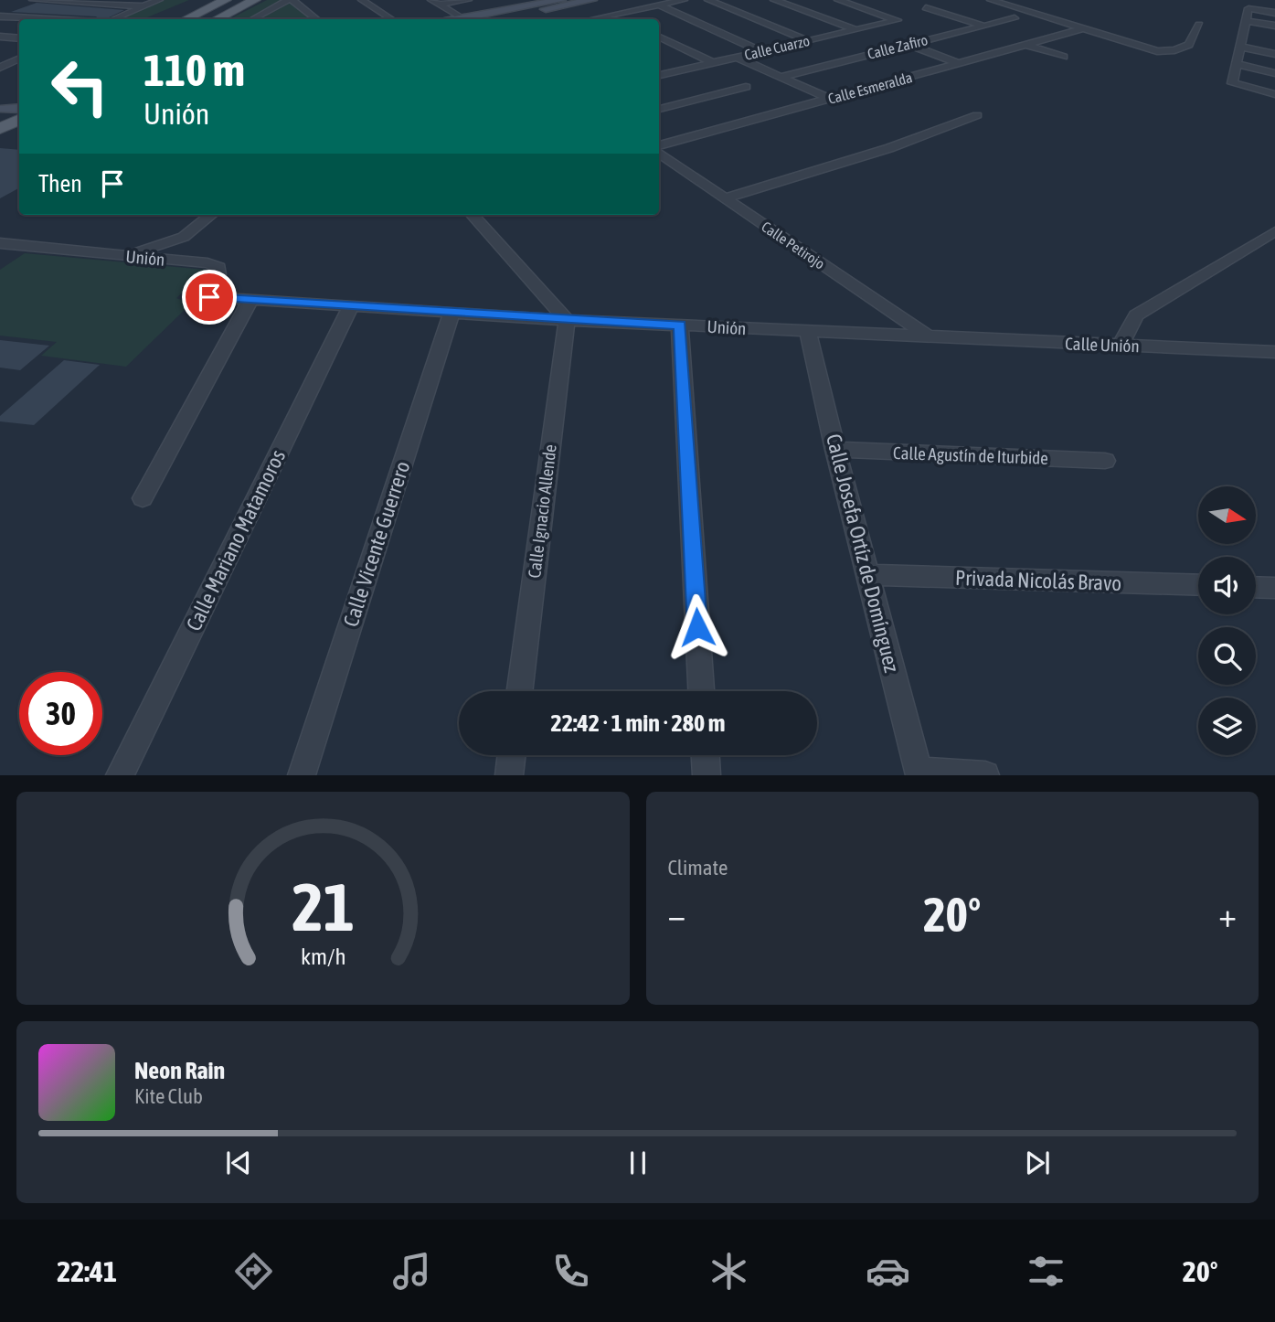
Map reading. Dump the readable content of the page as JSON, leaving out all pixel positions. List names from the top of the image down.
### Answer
{
  "streets": {
    "street": [
      "Calle Zafiro",
      "Calle Cuarzo",
      "Calle Esmeralda",
      "Calle Petirojo",
      "Unión",
      "Calle Unión",
      "Calle Agustín de Iturbide",
      "Calle Ignacio Allende",
      "Calle Mariano Matamoros",
      "Calle Vicente Guerrero",
      "Calle Josefa Ortíz de Domínguez",
      "Privada Nicolás Bravo"
    ]
  },
  "crossings": [
    ["Calle Petirojo", "Unión"],
    ["Calle Petirojo", "Calle Unión"],
    ["Unión", "Calle Unión"],
    ["Unión", "Calle Ignacio Allende"],
    ["Unión", "Calle Mariano Matamoros"],
    ["Unión", "Calle Vicente Guerrero"],
    ["Unión", "Calle Josefa Ortíz de Domínguez"],
    ["Calle Agustín de Iturbide", "Calle Josefa Ortíz de Domínguez"],
    ["Calle Josefa Ortíz de Domínguez", "Privada Nicolás Bravo"]
  ],
  "north": "right",
  "page": {
    "turn": ["110 m", "Unión"],
    "then": "Then",
    "limit": "30",
    "trip": "22:42 · 1 min · 280 m",
    "tile": "Climate",
    "heat": ["−", "20°", "+"],
    "song": ["Neon Rain", "Kite Club"],
    "tabs": ["22:41", "20°"],
    "gauge": ["21", "km/h"]
  }
}
